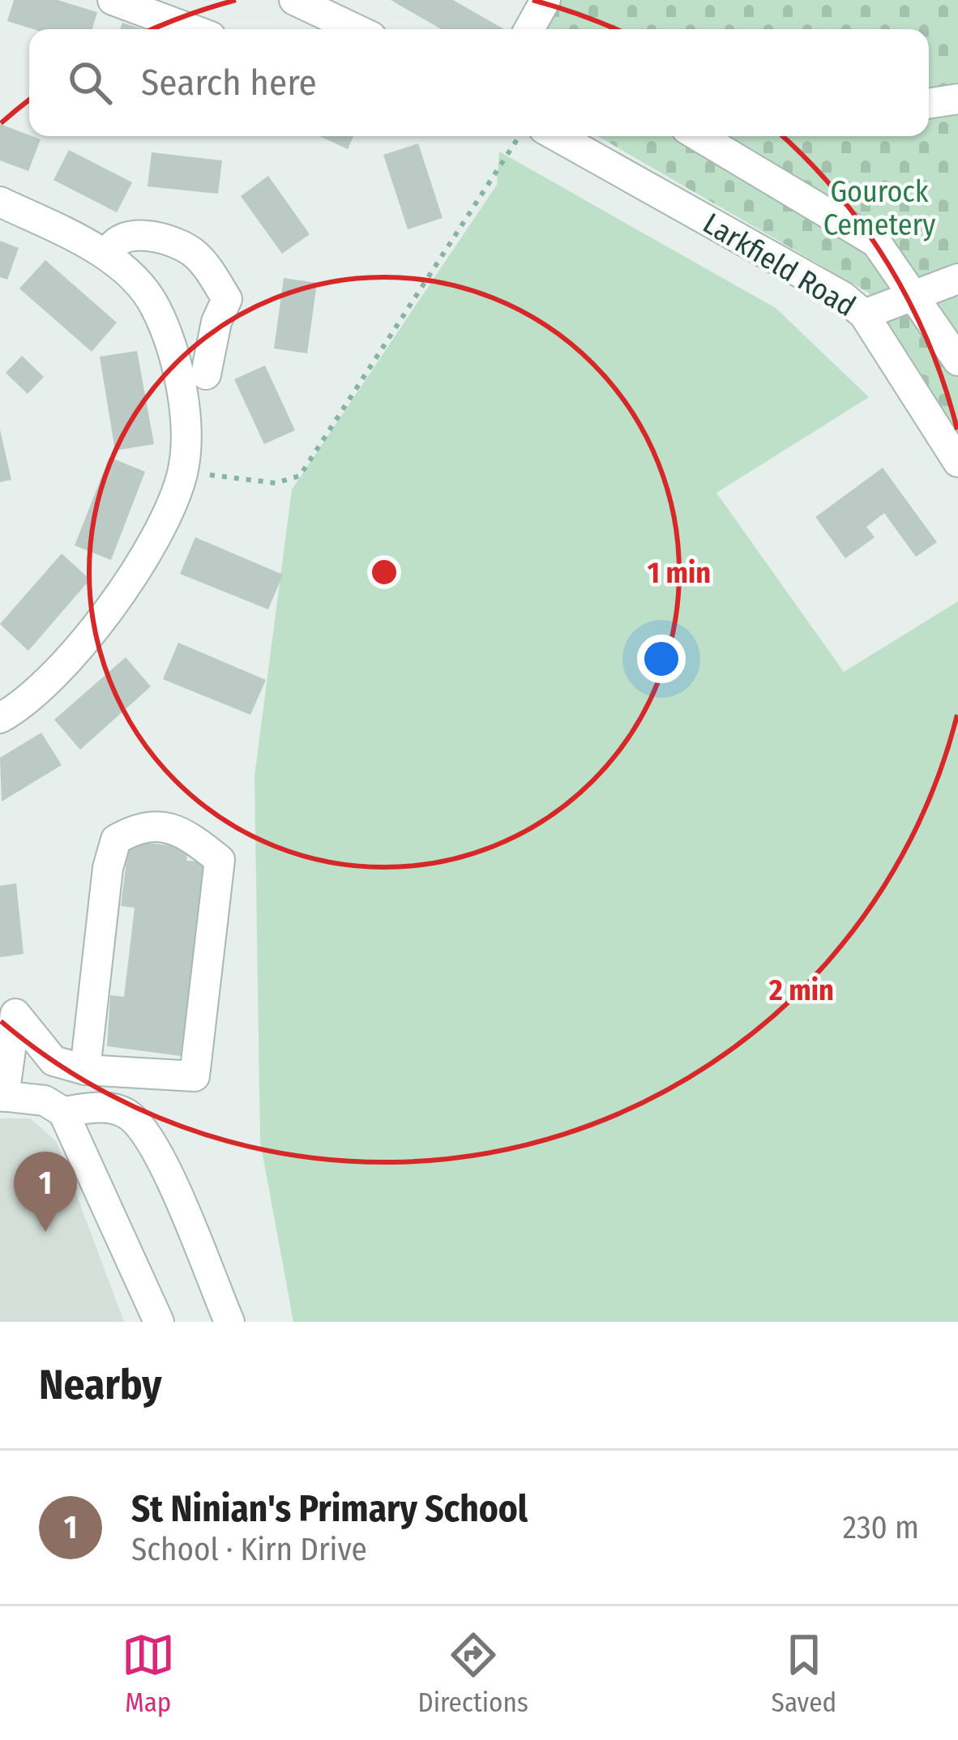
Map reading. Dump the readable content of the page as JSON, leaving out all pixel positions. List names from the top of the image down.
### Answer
{
  "streets": {
    "street": ["Larkfield Road"]
  },
  "parks": ["Gourock Cemetery"],
  "page": {
    "search": "Search here",
    "pins": "1",
    "heading": "Nearby",
    "list": [
      {
        "mark": "1",
        "name": "St Ninian's Primary School",
        "note": "School · Kirn Drive",
        "value": "230 m"
      }
    ],
    "nav": ["Map", "Directions", "Saved"]
  },
  "rings": ["1 min", "2 min"]
}
